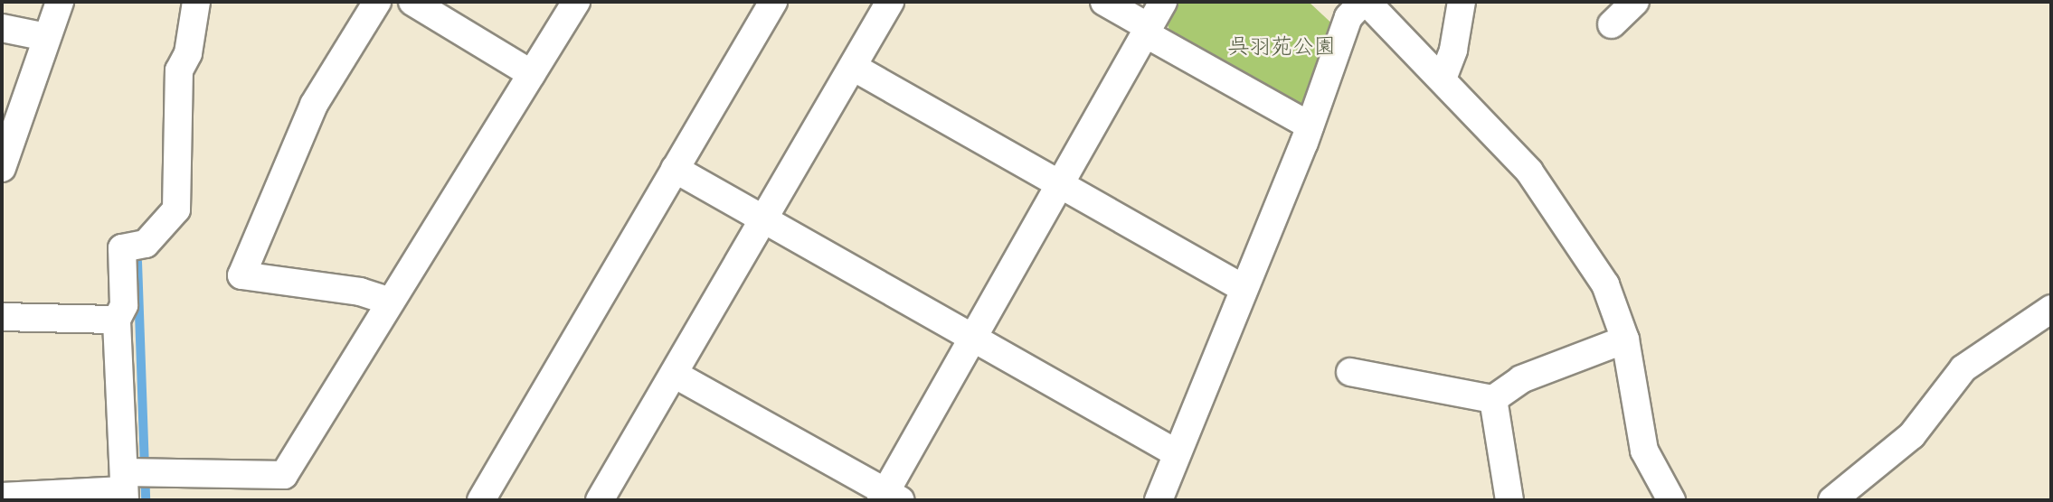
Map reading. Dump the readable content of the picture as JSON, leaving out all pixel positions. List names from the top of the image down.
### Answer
{
  "parks": ["呉羽苑公園"]
}
